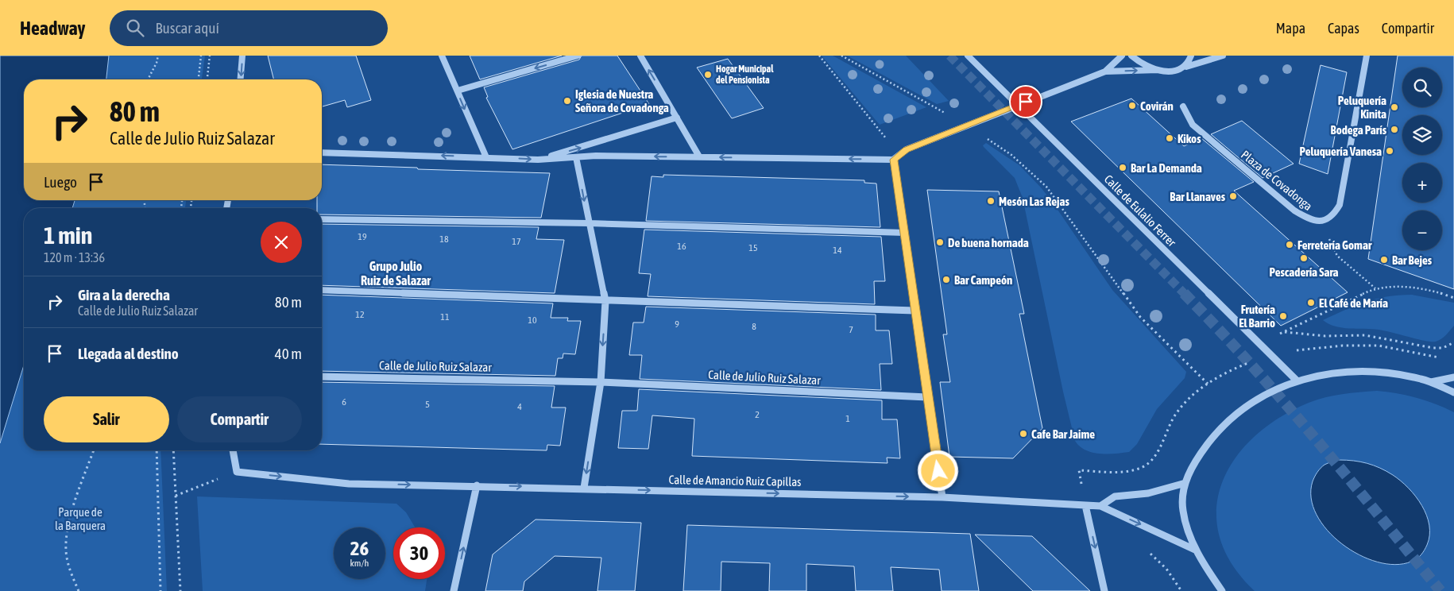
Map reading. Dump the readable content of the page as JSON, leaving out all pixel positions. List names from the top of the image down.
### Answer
{
  "streets": {
    "street": [
      "Plaza de Covadonga",
      "Calle de Eulalio Ferrer",
      "Calle de Julio Ruiz Salazar",
      "Calle de Amancio Ruiz Capillas"
    ]
  },
  "one_way": ["Calle de Amancio Ruiz Capillas"],
  "districts": ["Grupo Julio Ruiz de Salazar"],
  "parks": ["Parque de la Barquera"],
  "places": [
    "Hogar Municipal del Pensionista",
    "Iglesia de Nuestra Señora de Covadonga",
    "Covirán",
    "Peluquería Kinita",
    "Bodega París",
    "Kikos",
    "Peluquería Vanesa",
    "Bar La Demanda",
    "Bar Llanaves",
    "Mesón Las Rejas",
    "De buena hornada",
    "Ferretería Gomar",
    "Pescadería Sara",
    "Bar Bejes",
    "Bar Campeón",
    "El Café de María",
    "Frutería El Barrio",
    "Cafe Bar Jaime"
  ],
  "house_numbers": [
    "19",
    "18",
    "17",
    "16",
    "15",
    "14",
    "12",
    "11",
    "10",
    "9",
    "8",
    "7",
    "6",
    "5",
    "4",
    "2",
    "1"
  ],
  "page": {
    "header": "Headway",
    "search": "Buscar aquí",
    "nav": ["Mapa", "Capas", "Compartir"],
    "map_buttons": ["+", "−"],
    "turn": ["80 m", "Calle de Julio Ruiz Salazar"],
    "then": "Luego",
    "heading": ["1 min", "120 m · 13:36"],
    "list": [
      {
        "name": "Gira a la derecha",
        "note": "Calle de Julio Ruiz Salazar",
        "value": "80 m"
      },
      {
        "name": "Llegada al destino",
        "value": "40 m"
      }
    ],
    "buttons": ["Salir", "Compartir"],
    "speed": "26 km/h",
    "limit": "30"
  }
}
